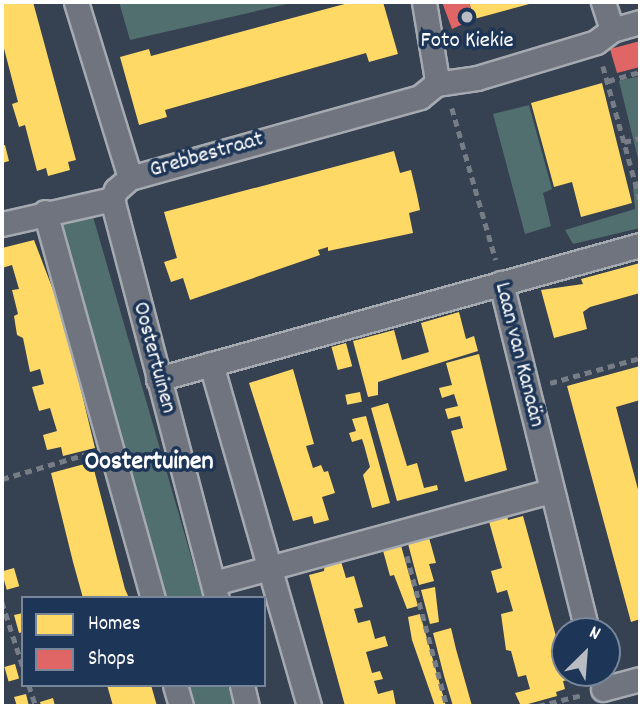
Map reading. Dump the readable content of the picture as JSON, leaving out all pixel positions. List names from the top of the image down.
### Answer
{
  "streets": {
    "street": ["Grebbestraat", "Laan van Kanaän", "Oostertuinen"]
  },
  "crossings": [
    ["Grebbestraat", "Laan van Kanaän"],
    ["Grebbestraat", "Oostertuinen"]
  ],
  "districts": ["Oostertuinen"],
  "places": ["Foto Kiekie"],
  "legend": ["Homes", "Shops"],
  "north": "top right"
}
